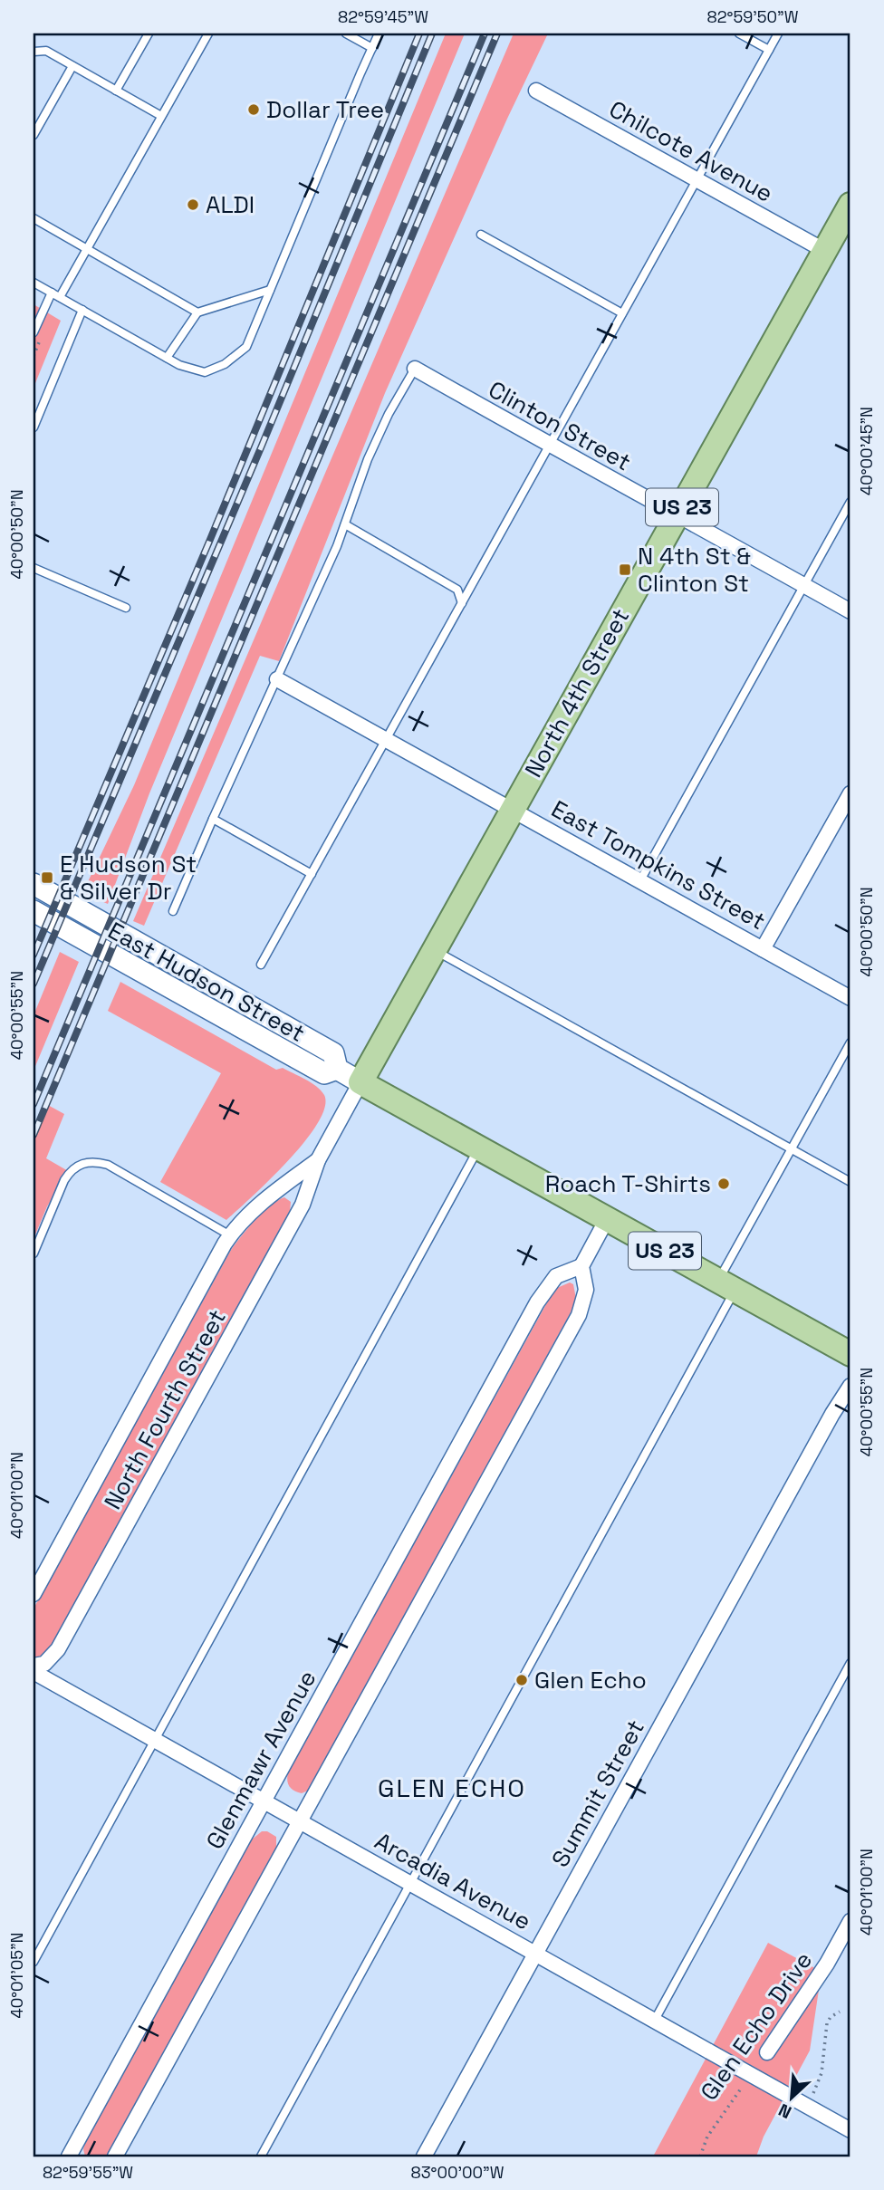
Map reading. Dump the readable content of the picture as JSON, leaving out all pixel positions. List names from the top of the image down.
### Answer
{
  "streets": {
    "main road": ["US 23", "North 4th Street", "East Hudson Street"],
    "street": [
      "Chilcote Avenue",
      "Clinton Street",
      "East Tompkins Street",
      "North Fourth Street",
      "Glenmawr Avenue",
      "Summit Street",
      "Arcadia Avenue",
      "Glen Echo Drive"
    ]
  },
  "crossings": [
    ["Chilcote Avenue", "North 4th Street"],
    ["Clinton Street", "North 4th Street"],
    ["North 4th Street", "East Tompkins Street"],
    ["North 4th Street", "East Hudson Street"],
    ["North 4th Street", "North Fourth Street"],
    ["East Hudson Street", "North Fourth Street"],
    ["Glenmawr Avenue", "Arcadia Avenue"],
    ["Summit Street", "Arcadia Avenue"]
  ],
  "districts": ["GLEN ECHO"],
  "places": {
    "other": [
      "Dollar Tree",
      "ALDI",
      "Roach T-Shirts",
      "Glen Echo"
    ],
    "transit": ["N 4th St & Clinton St", "E Hudson St & Silver Dr"]
  },
  "north": "bottom left",
  "coordinates": [
    "82°59'45\"W",
    "82°59'50\"W",
    "40°00'45\"N",
    "40°00'50\"N",
    "40°00'55\"N",
    "40°01'00\"N",
    "40°01'05\"N",
    "82°59'55\"W",
    "83°00'00\"W"
  ]
}
